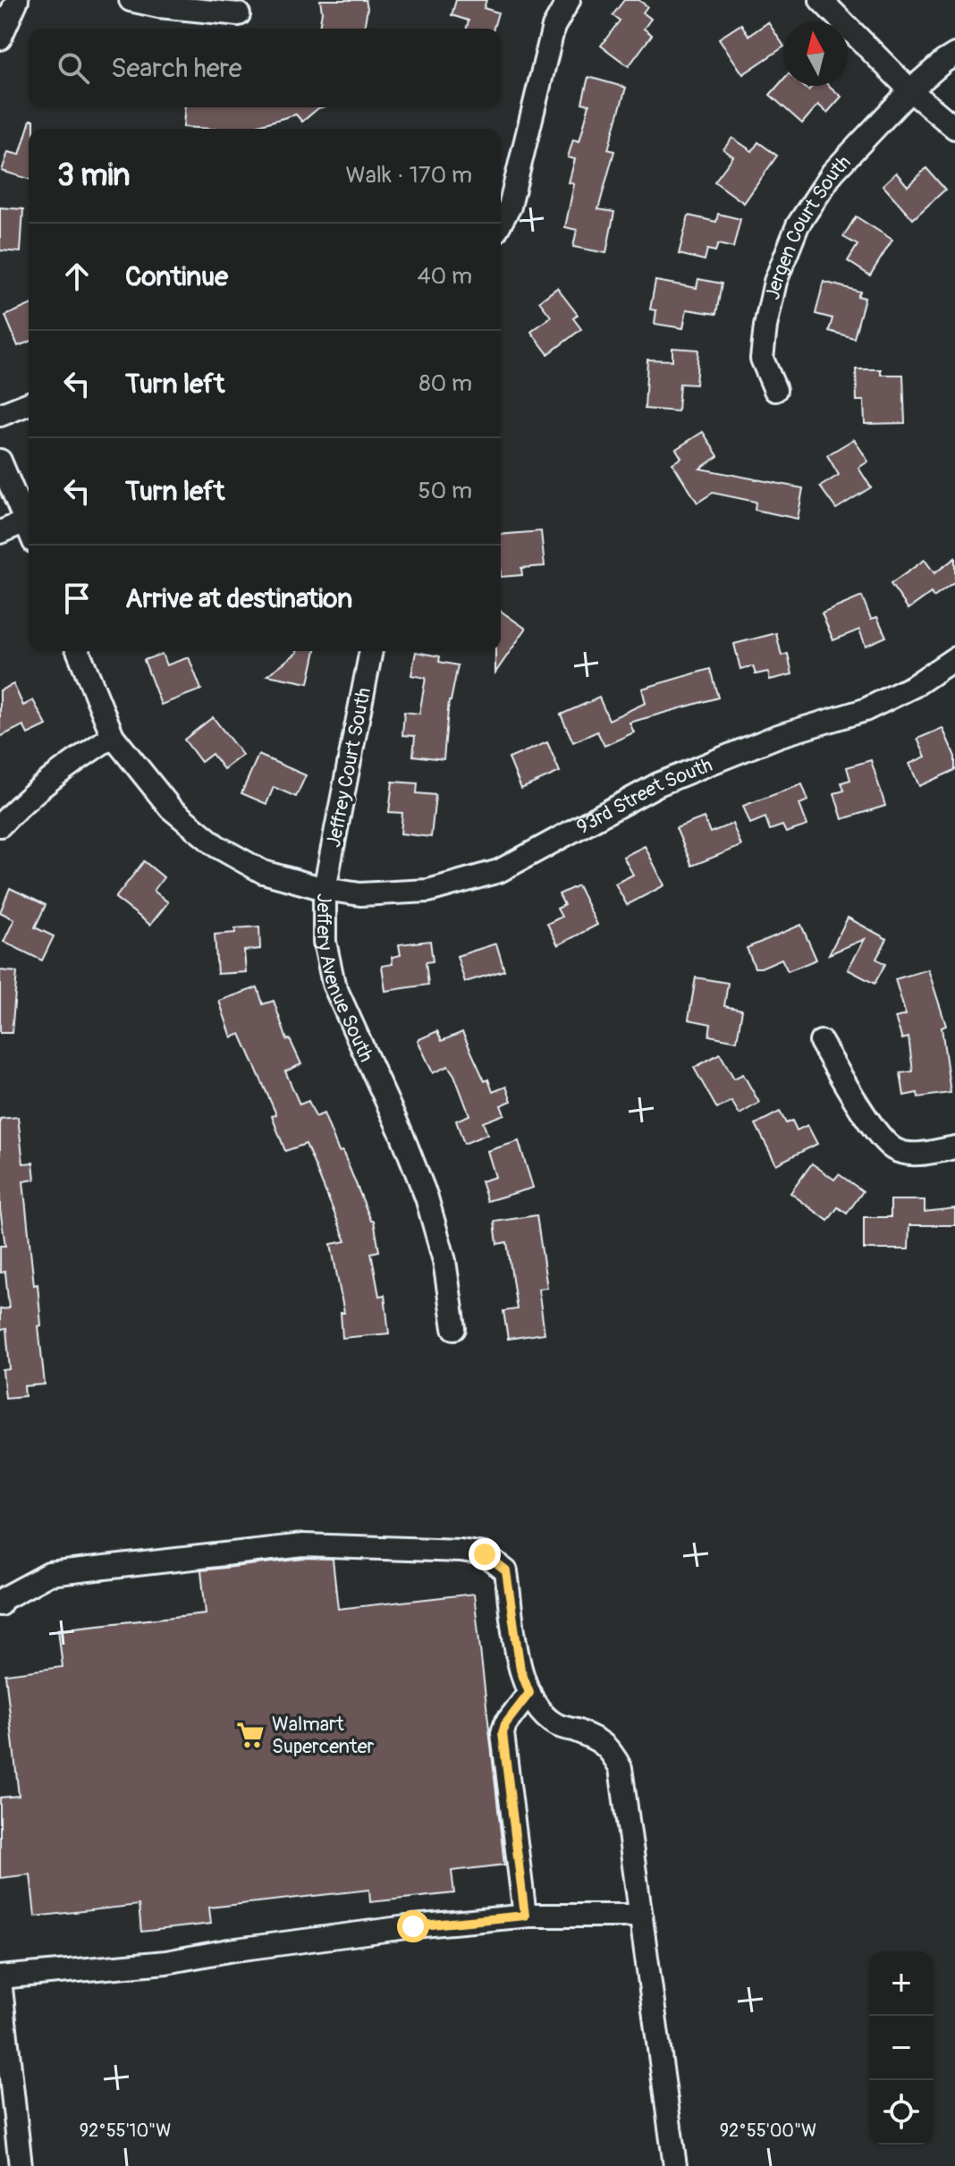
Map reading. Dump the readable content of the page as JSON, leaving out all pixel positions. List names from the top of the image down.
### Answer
{
  "streets": {
    "street": [
      "Jergen Court South",
      "Jeffrey Court South",
      "93rd Street South",
      "Jeffery Avenue South"
    ]
  },
  "crossings": [
    ["Jeffrey Court South", "93rd Street South"],
    ["Jeffrey Court South", "Jeffery Avenue South"],
    ["93rd Street South", "Jeffery Avenue South"]
  ],
  "places": {
    "supermarket": ["Walmart Supercenter"]
  },
  "north": "top",
  "page": {
    "search": "Search here",
    "heading": ["3 min", "Walk · 170 m"],
    "list": [
      ["Continue", "40 m"],
      ["Turn left", "80 m"],
      ["Turn left", "50 m"],
      "Arrive at destination"
    ],
    "map_buttons": ["+", "−"]
  },
  "coordinates": ["92°55'10\"W", "92°55'00\"W"]
}
